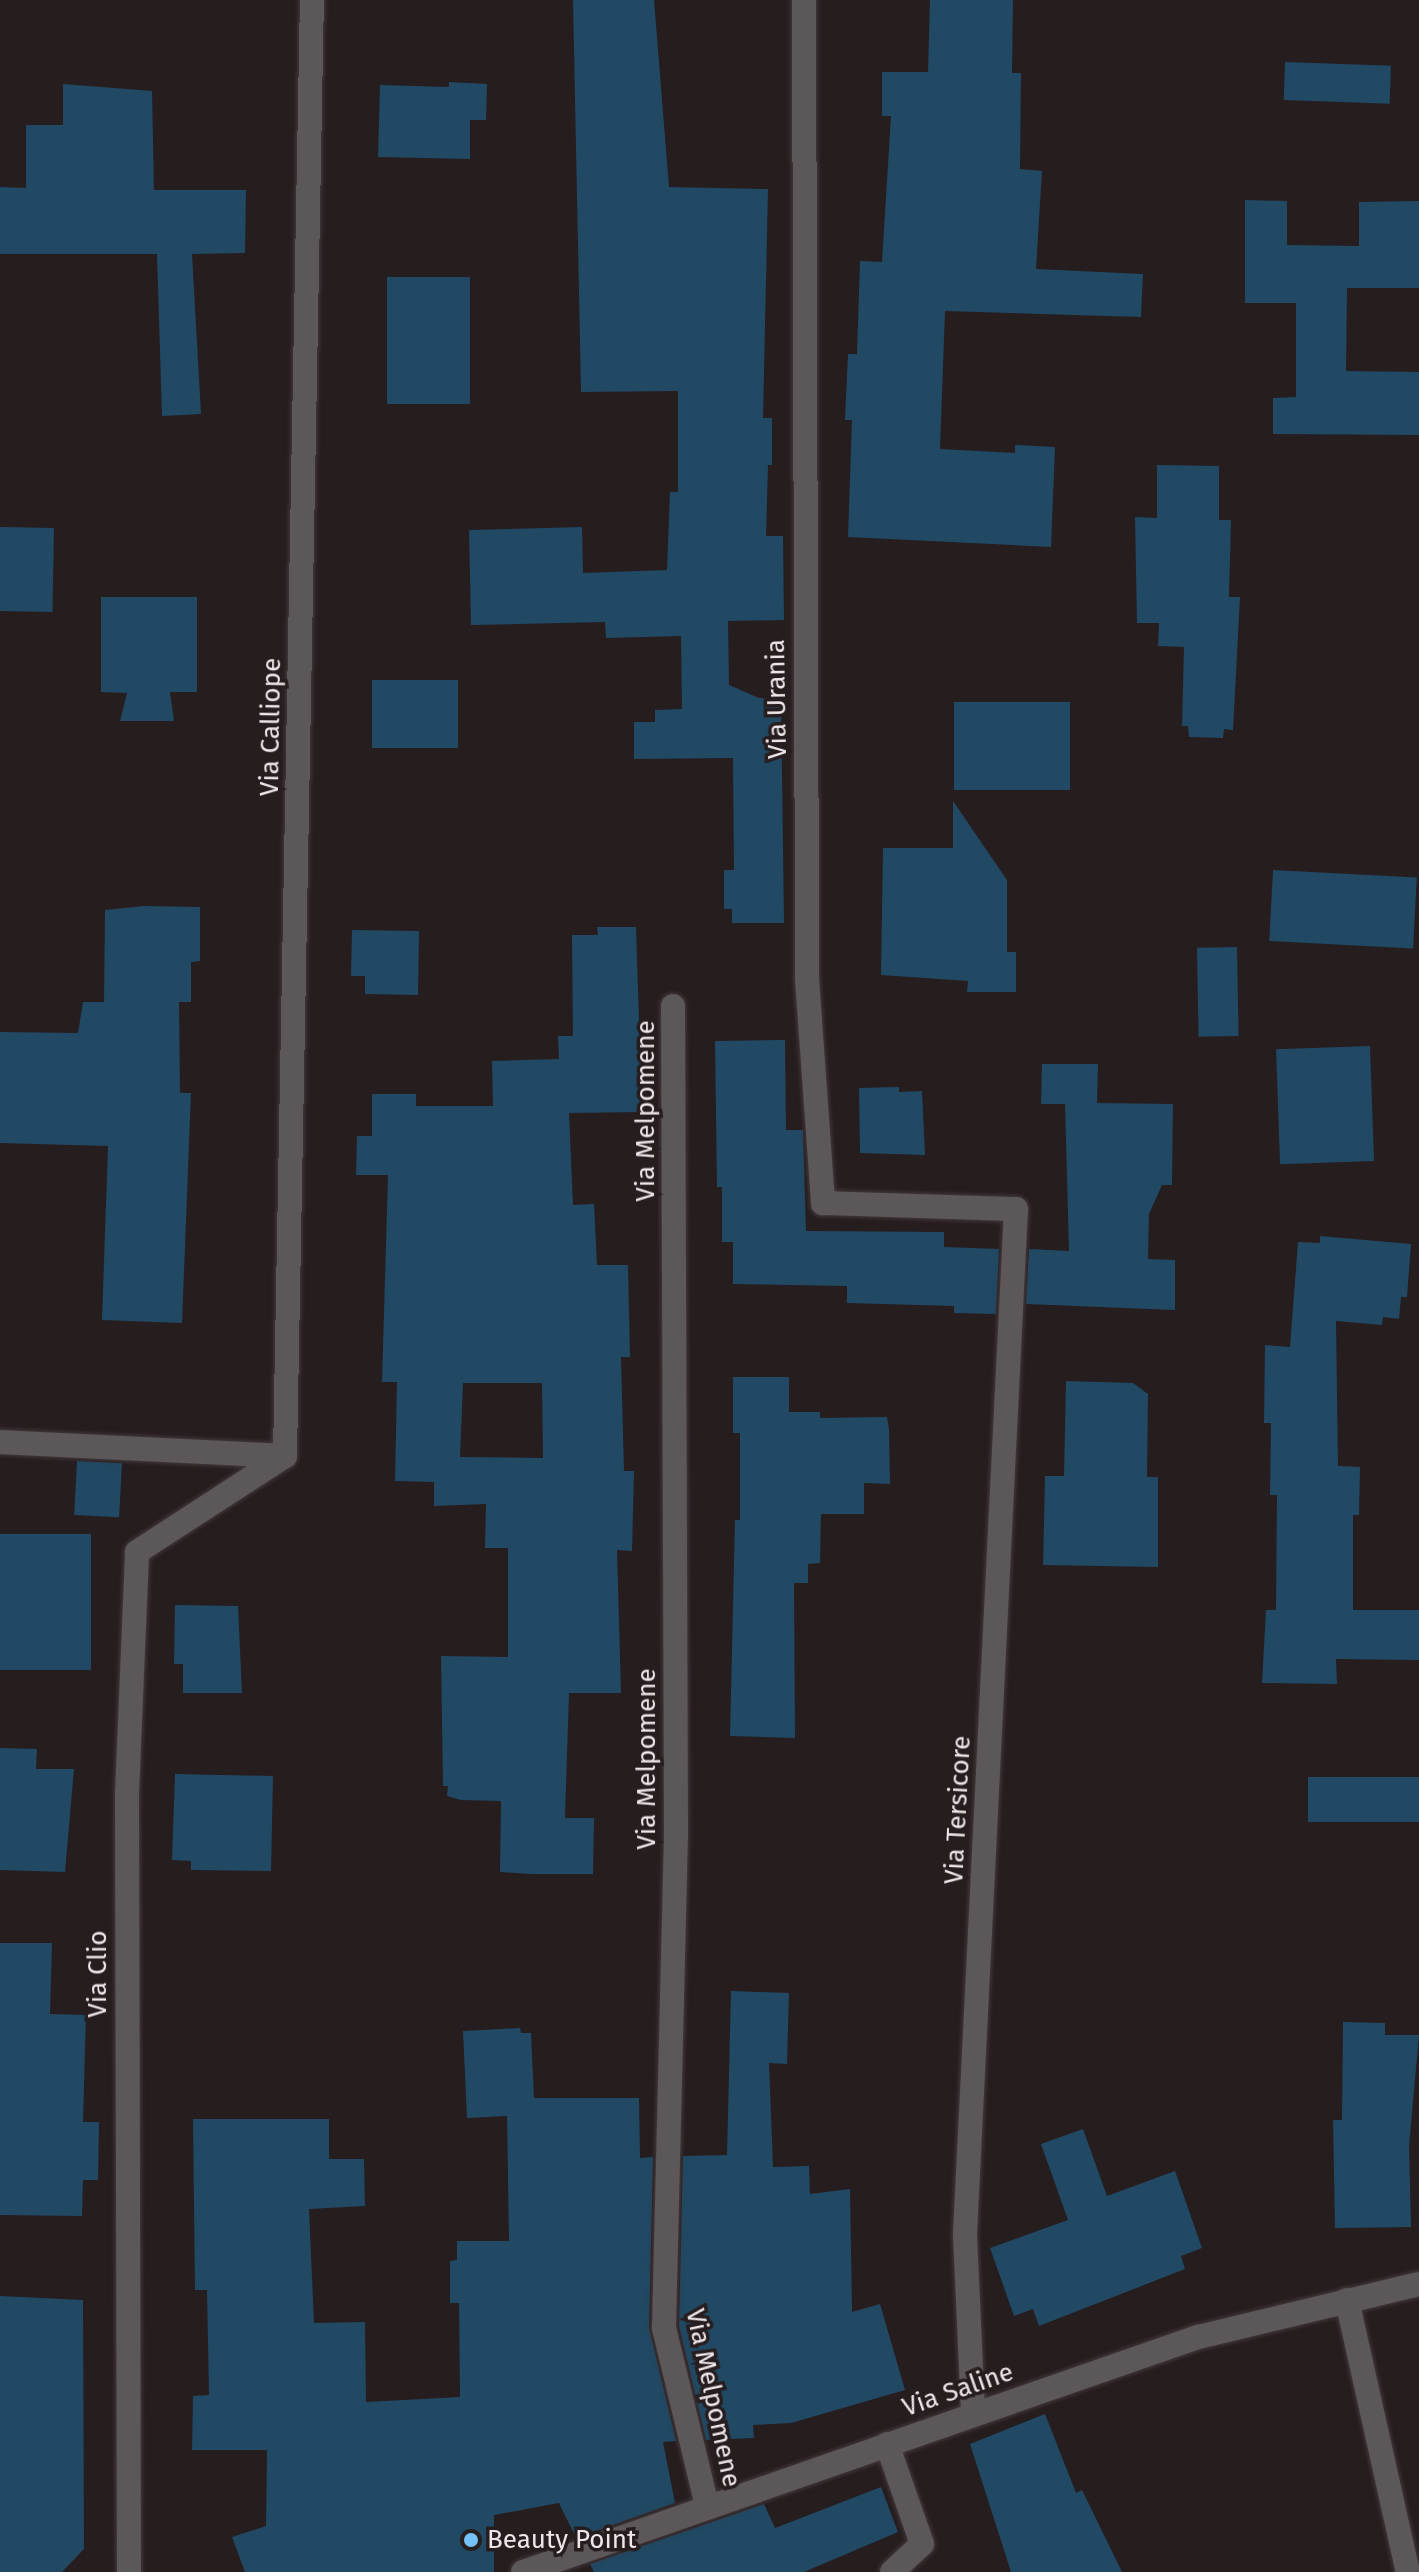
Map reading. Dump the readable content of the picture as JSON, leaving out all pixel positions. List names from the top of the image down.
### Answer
{
  "streets": {
    "street": [
      "Via Urania",
      "Via Calliope",
      "Via Melpomene",
      "Via Tersicore",
      "Via Clio",
      "Via Saline"
    ]
  },
  "crossings": [
    ["Via Urania", "Via Tersicore"],
    ["Via Calliope", "Via Clio"],
    ["Via Melpomene", "Via Saline"],
    ["Via Tersicore", "Via Saline"]
  ],
  "places": ["Beauty Point"]
}
